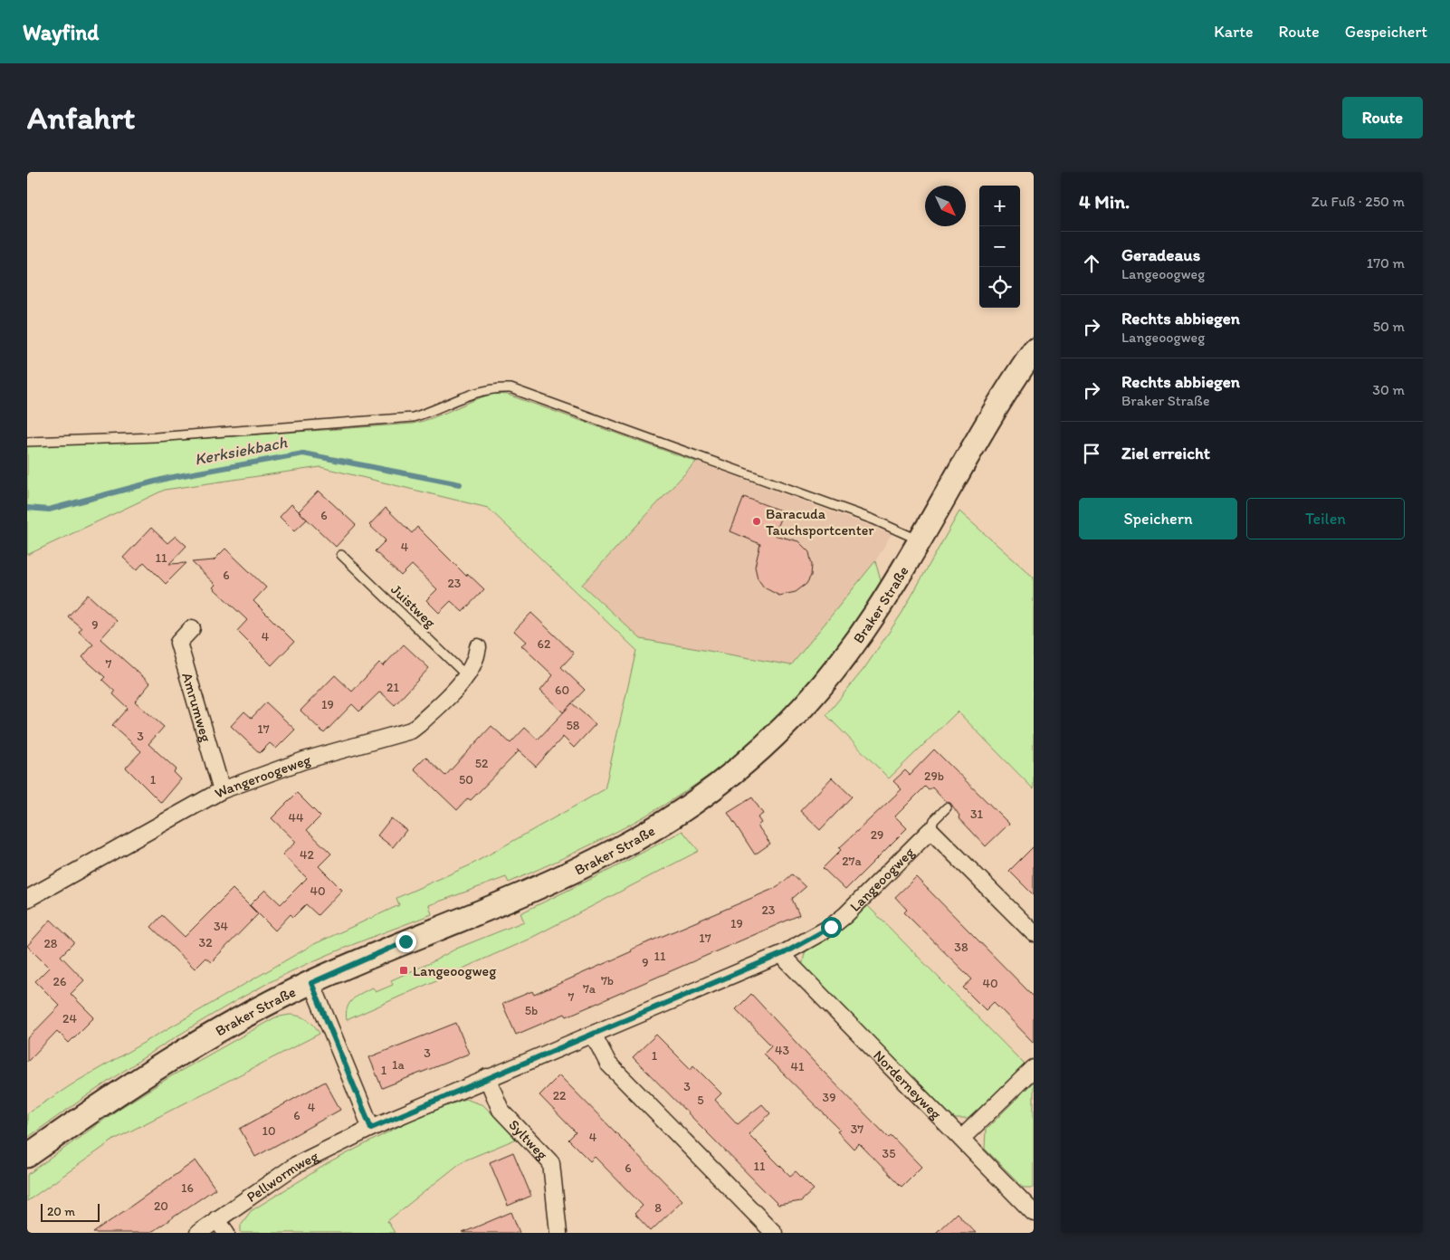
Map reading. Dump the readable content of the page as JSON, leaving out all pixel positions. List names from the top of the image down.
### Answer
{
  "streets": {
    "main road": ["Braker Straße"],
    "street": [
      "Amrumweg",
      "Wangeroogeweg",
      "Langeoogweg",
      "Norderneyweg",
      "Syltweg",
      "Pellwormweg"
    ],
    "lane": ["Juistweg"]
  },
  "crossings": [
    ["Juistweg", "Wangeroogeweg"],
    ["Amrumweg", "Wangeroogeweg"],
    ["Langeoogweg", "Norderneyweg"],
    ["Langeoogweg", "Syltweg"],
    ["Langeoogweg", "Pellwormweg"]
  ],
  "water": ["Kerksiekbach"],
  "places": {
    "other": ["Baracuda Tauchsportcenter"],
    "transit": ["Langeoogweg"]
  },
  "house_numbers": [
    "6",
    "4",
    "11",
    "6",
    "23",
    "9",
    "4",
    "62",
    "7",
    "21",
    "60",
    "19",
    "58",
    "17",
    "3",
    "52",
    "29b",
    "1",
    "50",
    "31",
    "44",
    "29",
    "42",
    "27a",
    "40",
    "23",
    "19",
    "34",
    "17",
    "32",
    "28",
    "38",
    "11",
    "9",
    "7b",
    "26",
    "40",
    "7a",
    "7",
    "5b",
    "24",
    "43",
    "3",
    "1",
    "1a",
    "41",
    "1",
    "3",
    "22",
    "39",
    "5",
    "4",
    "6",
    "37",
    "10",
    "4",
    "35",
    "11",
    "6",
    "16",
    "20",
    "8"
  ],
  "scale_bar": "20 m",
  "north": "bottom right",
  "page": {
    "header": "Wayfind",
    "nav": ["Karte", "Route", "Gespeichert"],
    "buttons": [
      "Route",
      ["Speichern", "Teilen"]
    ],
    "title": "Anfahrt",
    "heading": ["4 Min.", "Zu Fuß · 250 m"],
    "map_buttons": ["+", "−"],
    "list": [
      ["Geradeaus", "Langeoogweg", "170 m"],
      ["Rechts abbiegen", "Langeoogweg", "50 m"],
      ["Rechts abbiegen", "Braker Straße", "30 m"],
      "Ziel erreicht"
    ],
    "scale": "20 m"
  }
}
